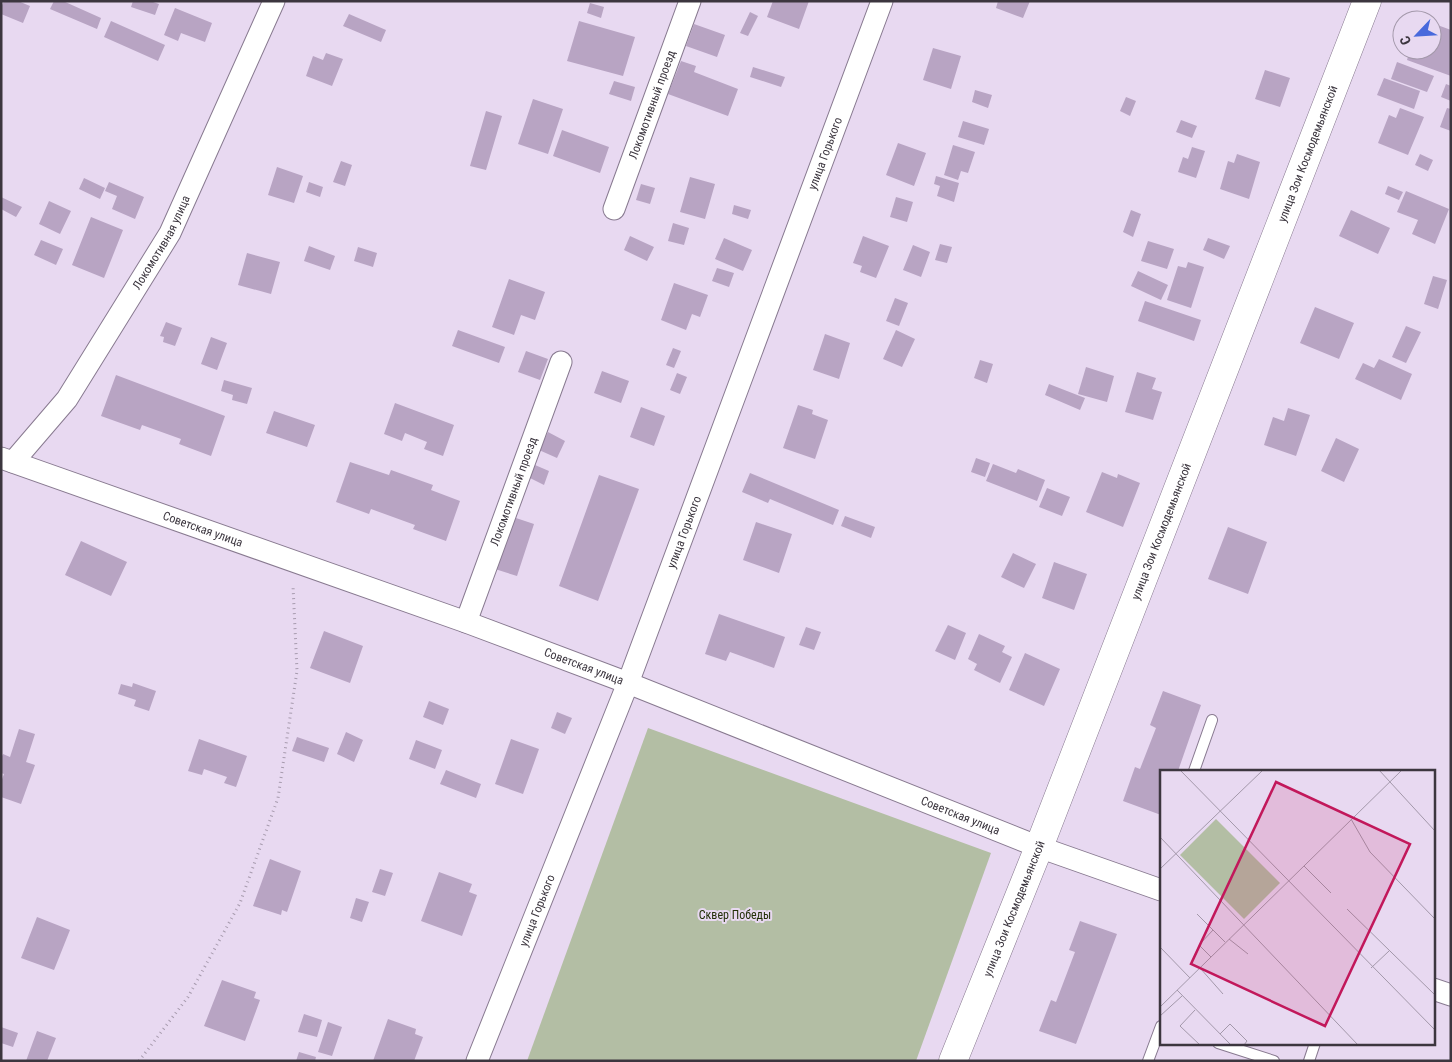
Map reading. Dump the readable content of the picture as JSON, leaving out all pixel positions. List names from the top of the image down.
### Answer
{
  "streets": {
    "street": [
      "Локомотивный проезд",
      "улица Горького",
      "улица Зои Космодемьянской",
      "Локомотивная улица",
      "Советская улица"
    ]
  },
  "crossings": [
    ["Локомотивный проезд", "Советская улица"],
    ["улица Горького", "Советская улица"],
    ["улица Зои Космодемьянской", "Советская улица"],
    ["Локомотивная улица", "Советская улица"]
  ],
  "parks": ["Сквер Победы"],
  "north": "bottom left"
}
